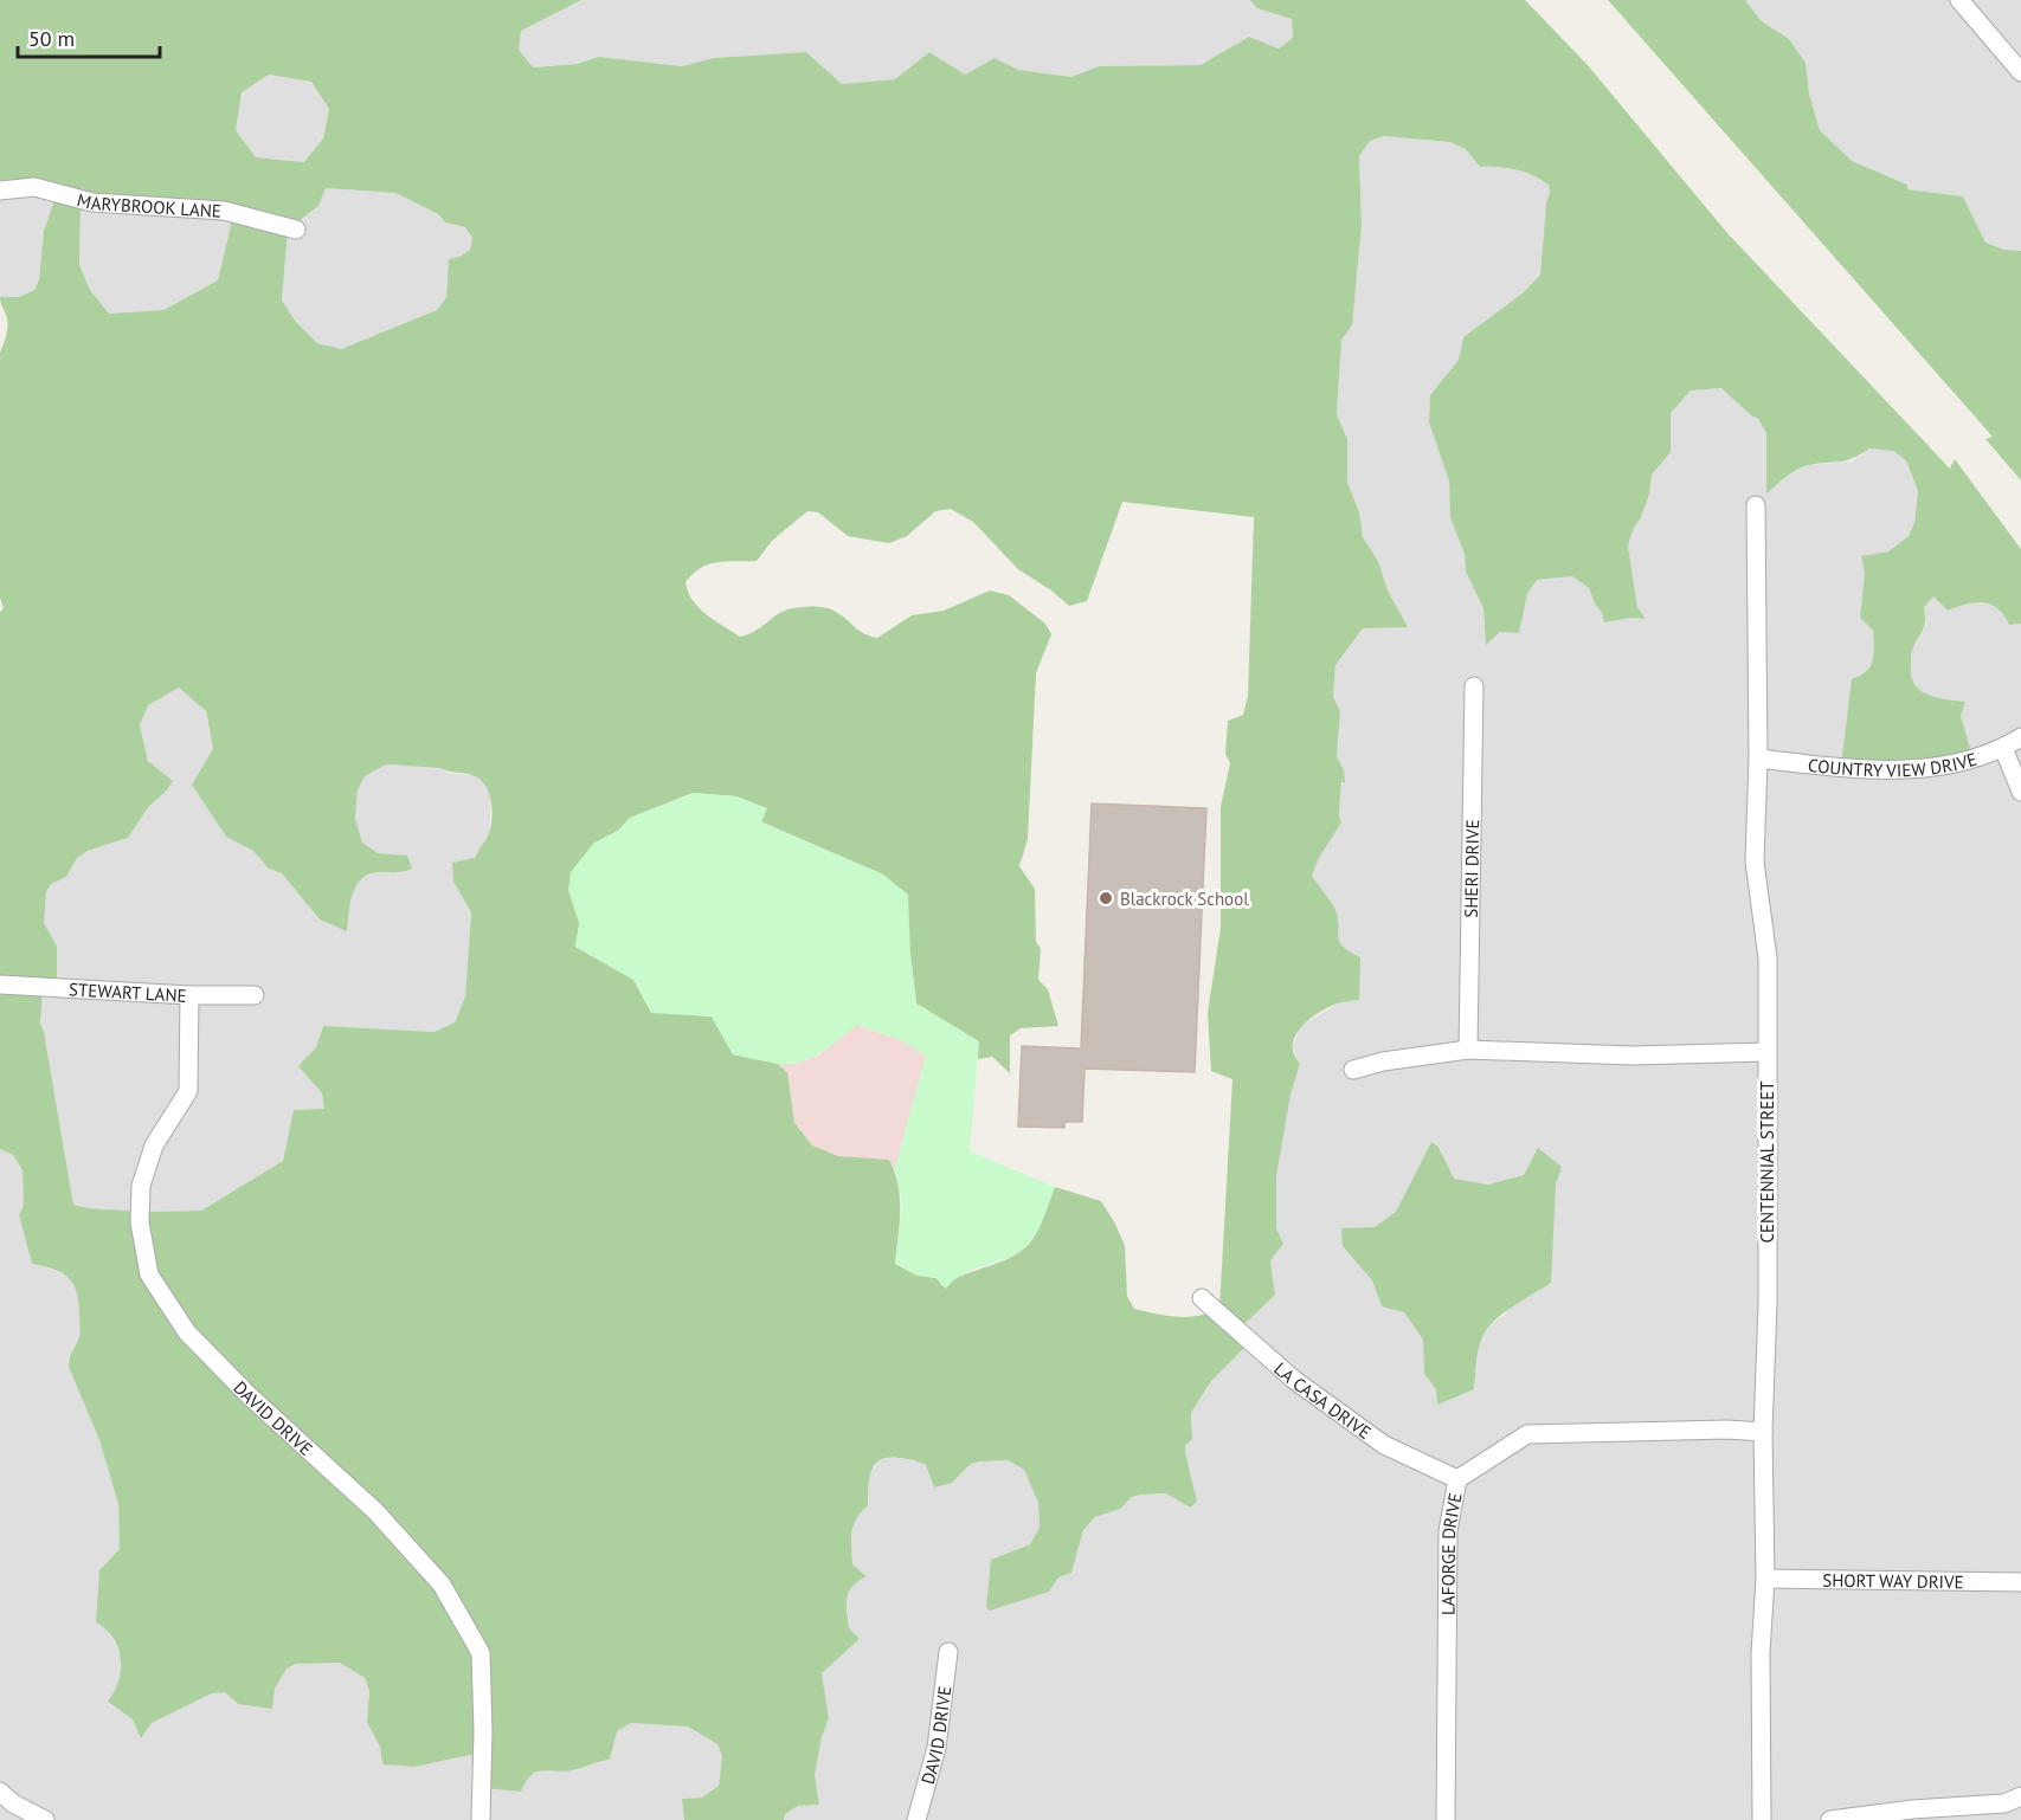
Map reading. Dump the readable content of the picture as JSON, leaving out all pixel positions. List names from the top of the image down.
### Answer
{
  "streets": {
    "street": [
      "MARYBROOK LANE",
      "COUNTRY VIEW DRIVE",
      "SHERI DRIVE",
      "STEWART LANE",
      "CENTENNIAL STREET",
      "LA CASA DRIVE",
      "DAVID DRIVE",
      "LAFORGE DRIVE",
      "SHORT WAY DRIVE"
    ]
  },
  "crossings": [
    ["COUNTRY VIEW DRIVE", "CENTENNIAL STREET"],
    ["STEWART LANE", "DAVID DRIVE"],
    ["CENTENNIAL STREET", "LAFORGE DRIVE"],
    ["CENTENNIAL STREET", "SHORT WAY DRIVE"],
    ["LA CASA DRIVE", "LAFORGE DRIVE"]
  ],
  "places": ["Blackrock School"],
  "scale_bar": "50 m"
}
